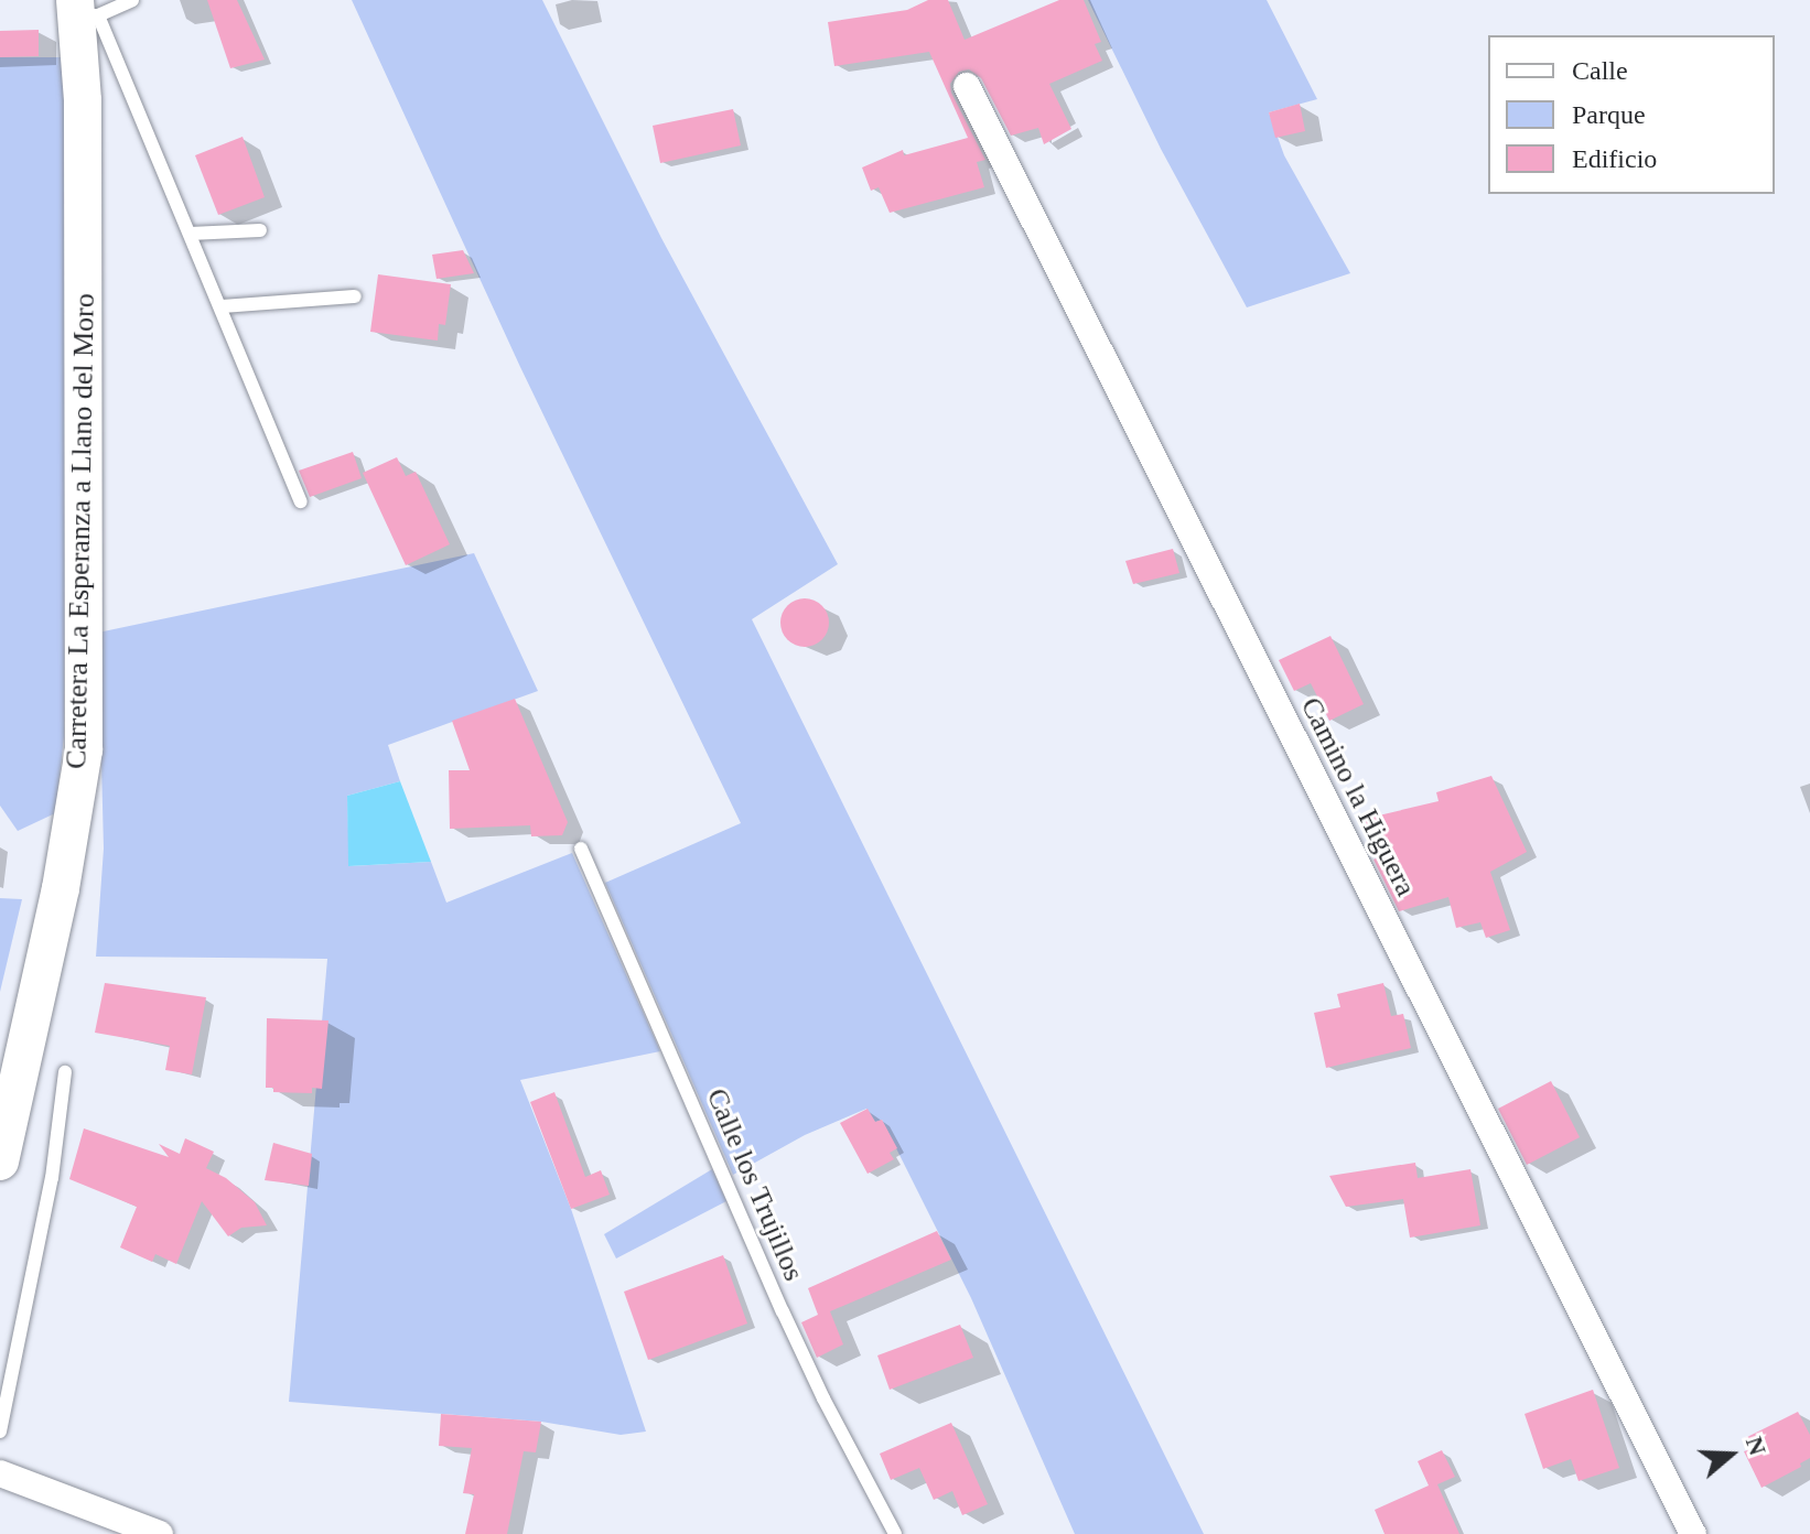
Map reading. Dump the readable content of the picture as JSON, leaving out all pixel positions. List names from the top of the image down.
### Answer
{
  "streets": {
    "main road": ["Carretera La Esperanza a Llano del Moro"],
    "street": ["Camino la Higuera"],
    "lane": ["Calle los Trujillos"]
  },
  "legend": ["Calle", "Parque", "Edificio"],
  "north": "right"
}
